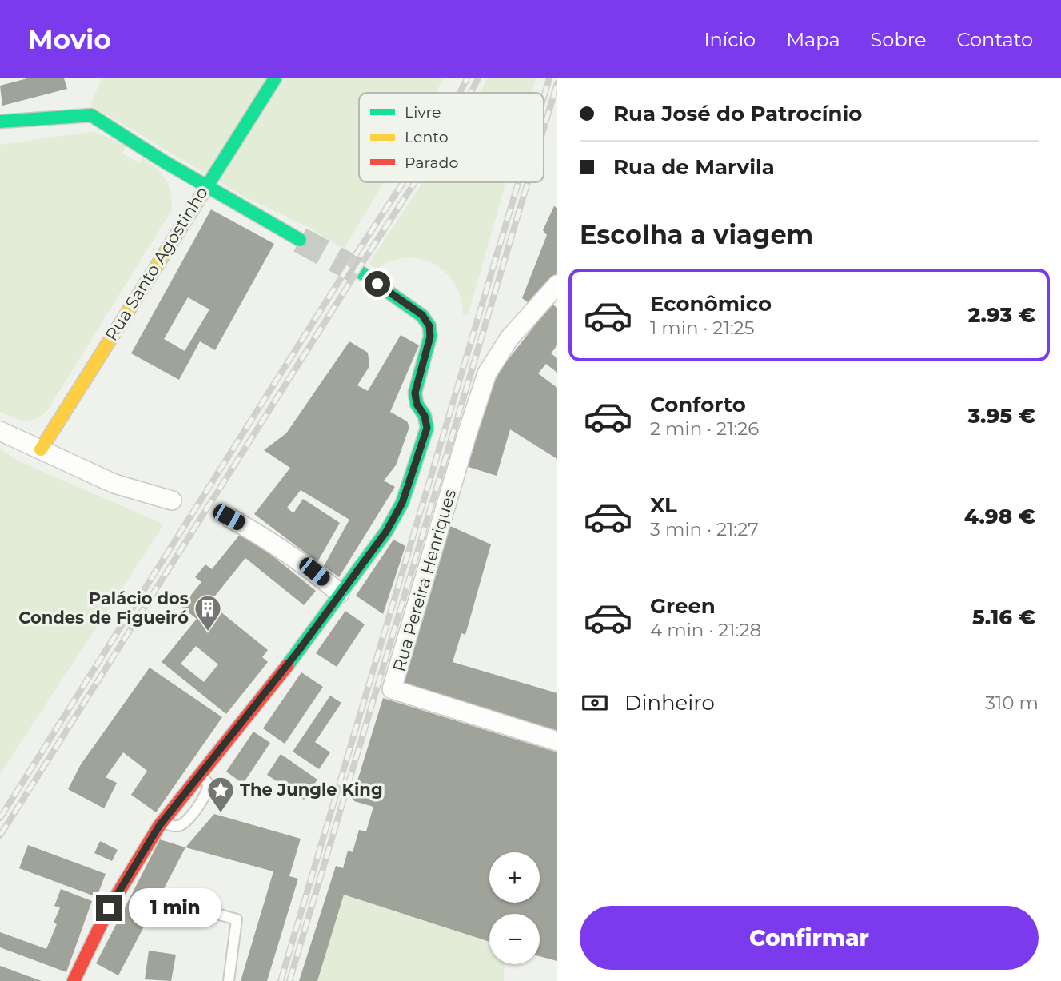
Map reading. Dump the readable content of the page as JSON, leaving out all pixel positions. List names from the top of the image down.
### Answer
{
  "streets": {
    "street": ["Rua Santo Agostinho", "Rua Pereira Henriques"]
  },
  "places": {
    "building": ["Palácio dos Condes de Figueiró"],
    "place": ["The Jungle King"]
  },
  "legend": ["Livre", "Lento", "Parado"],
  "page": {
    "header": "Movio",
    "nav": [
      "Início",
      "Mapa",
      "Sobre",
      "Contato"
    ],
    "banner": ["Rua José do Patrocínio", "Rua de Marvila"],
    "heading": "Escolha a viagem",
    "list": [
      {
        "name": "Econômico",
        "note": "1 min · 21:25",
        "value": "2.93 €"
      },
      {
        "name": "Conforto",
        "note": "2 min · 21:26",
        "value": "3.95 €"
      },
      {
        "name": "XL",
        "note": "3 min · 21:27",
        "value": "4.98 €"
      },
      {
        "name": "Green",
        "note": "4 min · 21:28",
        "value": "5.16 €"
      }
    ],
    "pay": ["Dinheiro", "310 m"],
    "map_buttons": ["+", "−"],
    "bubble": "1 min",
    "buttons": "Confirmar"
  }
}
